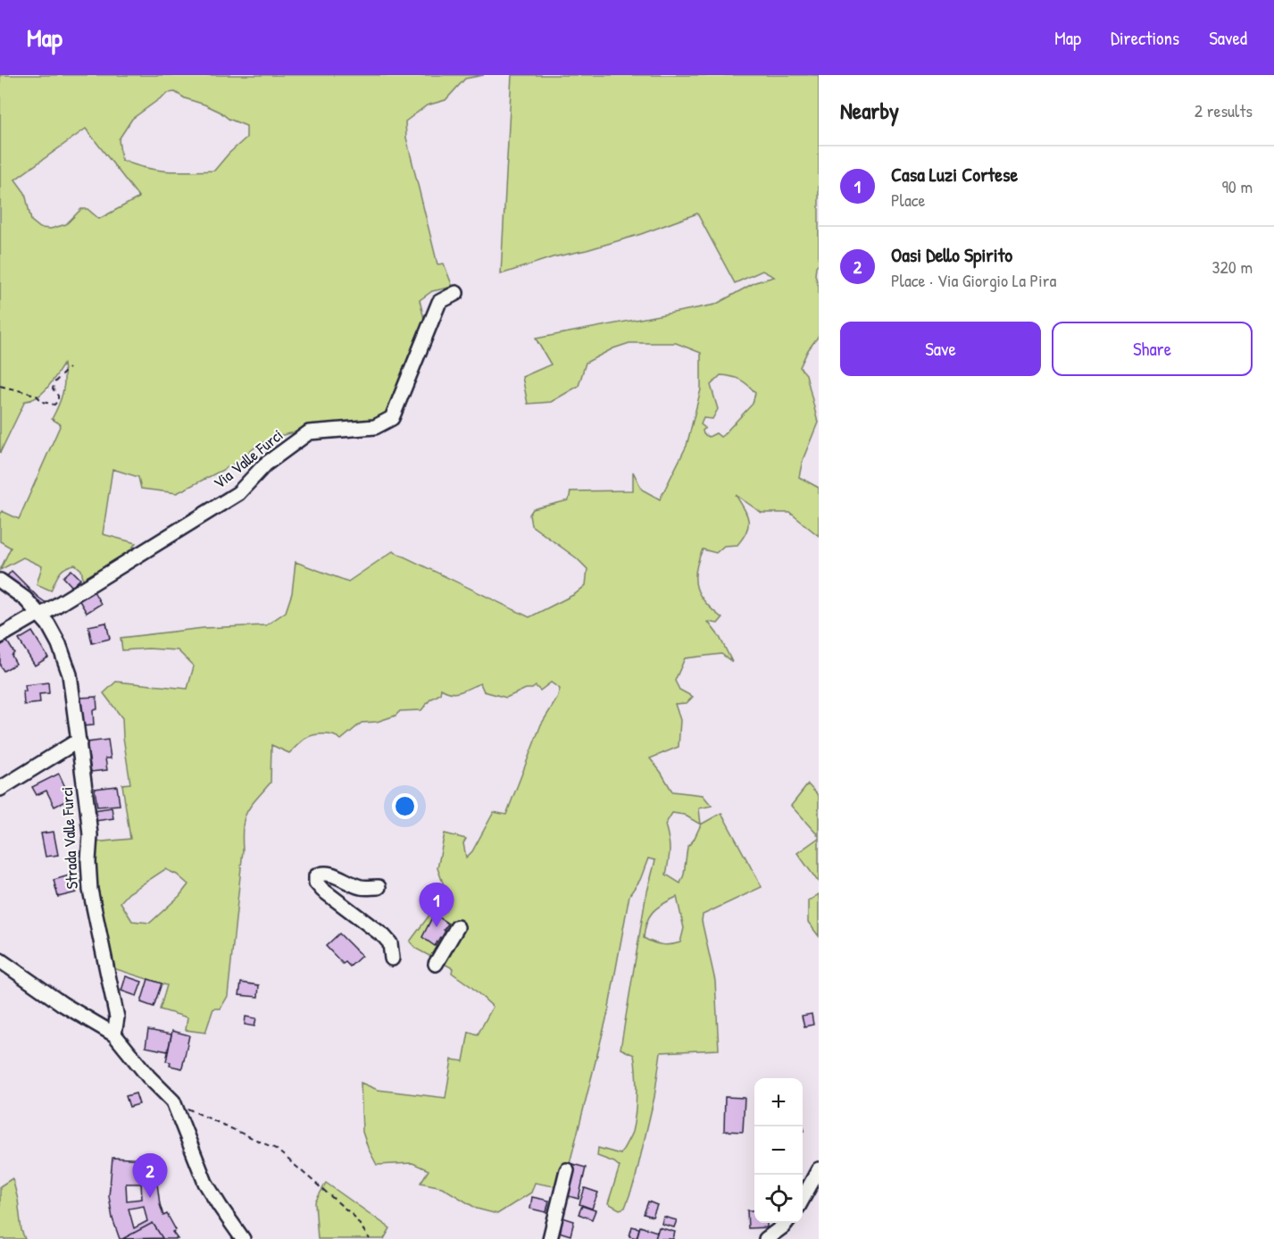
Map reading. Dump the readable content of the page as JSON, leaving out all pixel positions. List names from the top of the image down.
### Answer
{
  "streets": {
    "street": ["Via Valle Furci", "Strada Valle Furci"]
  },
  "crossings": [
    ["Via Valle Furci", "Strada Valle Furci"]
  ],
  "page": {
    "header": "Map",
    "nav": ["Map", "Directions", "Saved"],
    "heading": ["Nearby", "2 results"],
    "list": [
      {
        "mark": "1",
        "name": "Casa Luzi Cortese",
        "note": "Place",
        "value": "90 m"
      },
      {
        "mark": "2",
        "name": "Oasi Dello Spirito",
        "note": "Place · Via Giorgio La Pira",
        "value": "320 m"
      }
    ],
    "buttons": ["Save", "Share"],
    "pins": ["1", "2"],
    "map_buttons": ["+", "−"]
  }
}
